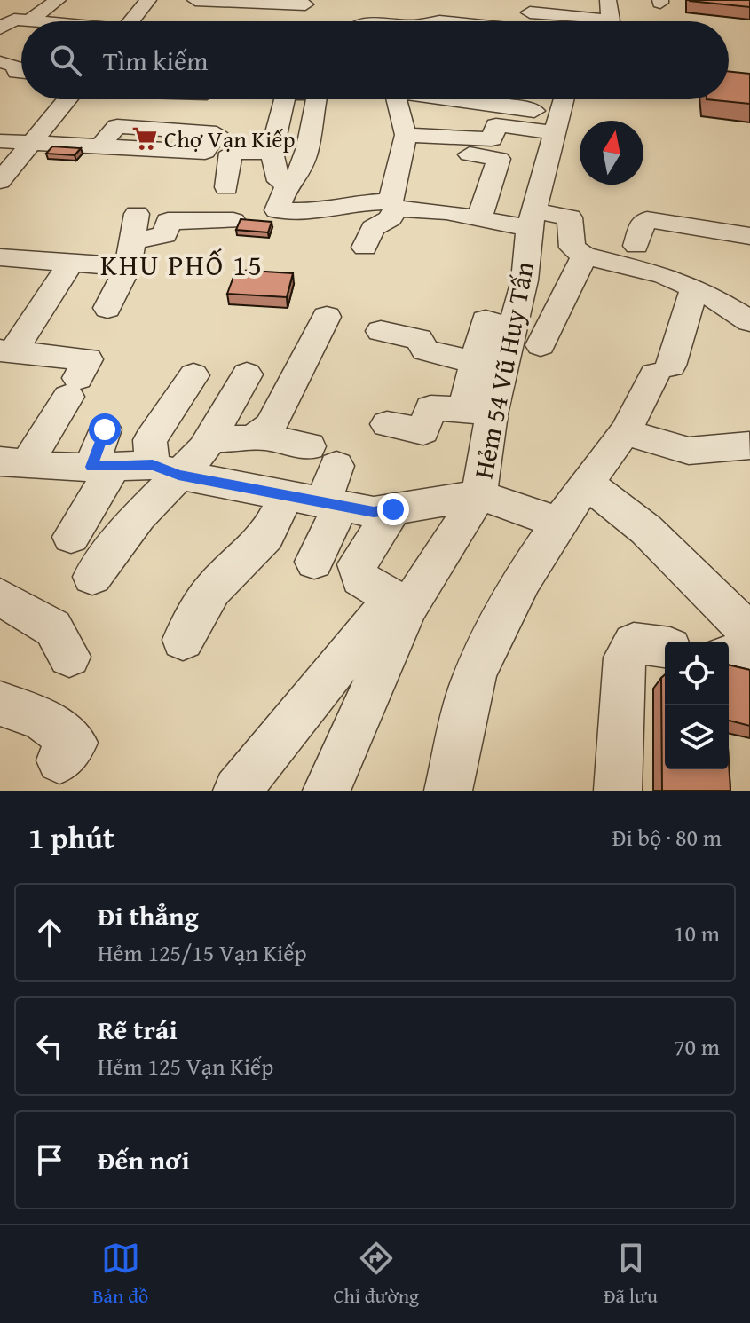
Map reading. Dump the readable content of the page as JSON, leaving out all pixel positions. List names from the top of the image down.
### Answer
{
  "streets": {
    "street": ["Hẻm 54 Vũ Huy Tấn"]
  },
  "districts": ["KHU PHỐ 15"],
  "places": {
    "supermarket": ["Chợ Vạn Kiếp"]
  },
  "north": "top",
  "page": {
    "search": "Tìm kiếm",
    "heading": ["1 phút", "Đi bộ · 80 m"],
    "list": [
      ["Đi thẳng", "Hẻm 125/15 Vạn Kiếp", "10 m"],
      ["Rẽ trái", "Hẻm 125 Vạn Kiếp", "70 m"],
      "Đến nơi"
    ],
    "nav": ["Bản đồ", "Chỉ đường", "Đã lưu"]
  }
}
